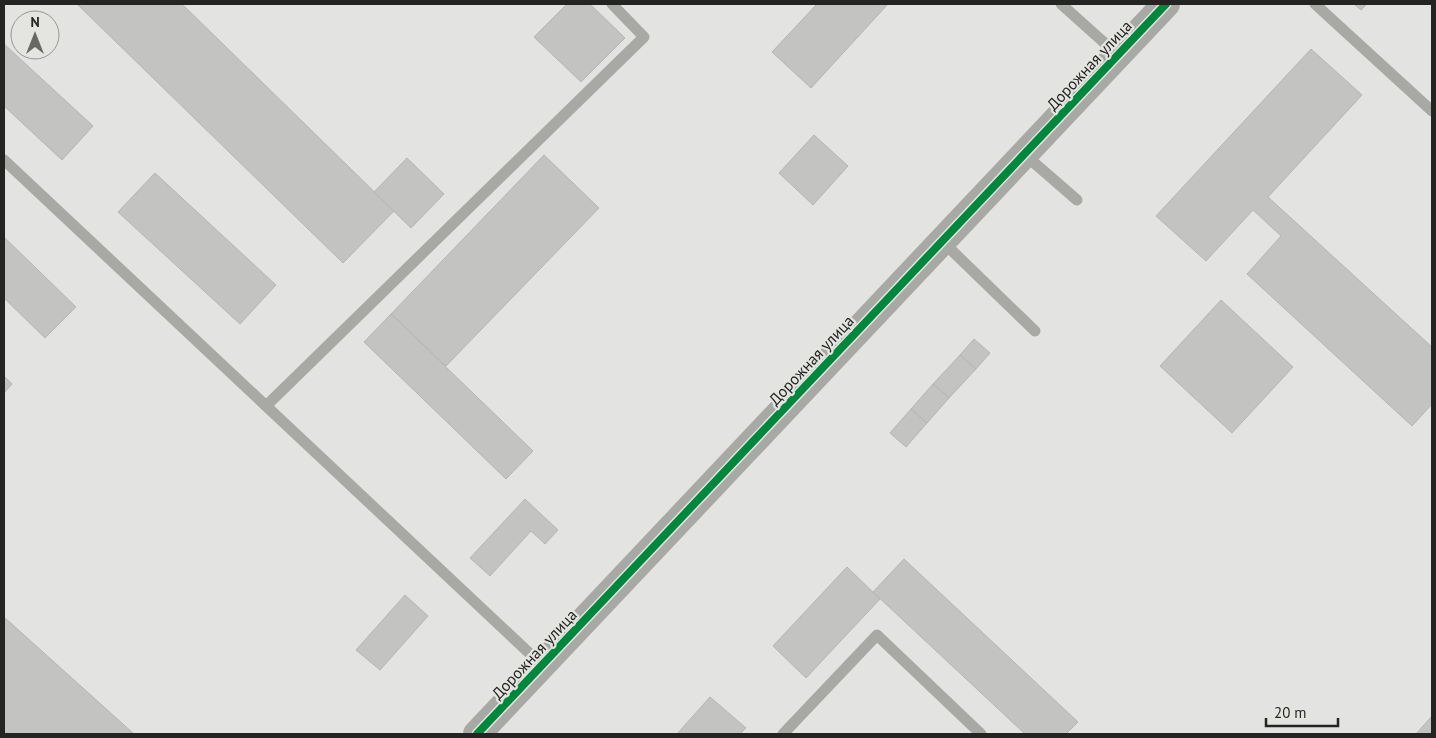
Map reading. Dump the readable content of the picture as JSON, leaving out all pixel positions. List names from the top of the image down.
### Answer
{
  "streets": {
    "street": ["Дорожная улица"]
  },
  "scale_bar": "20 m",
  "north": "top"
}
